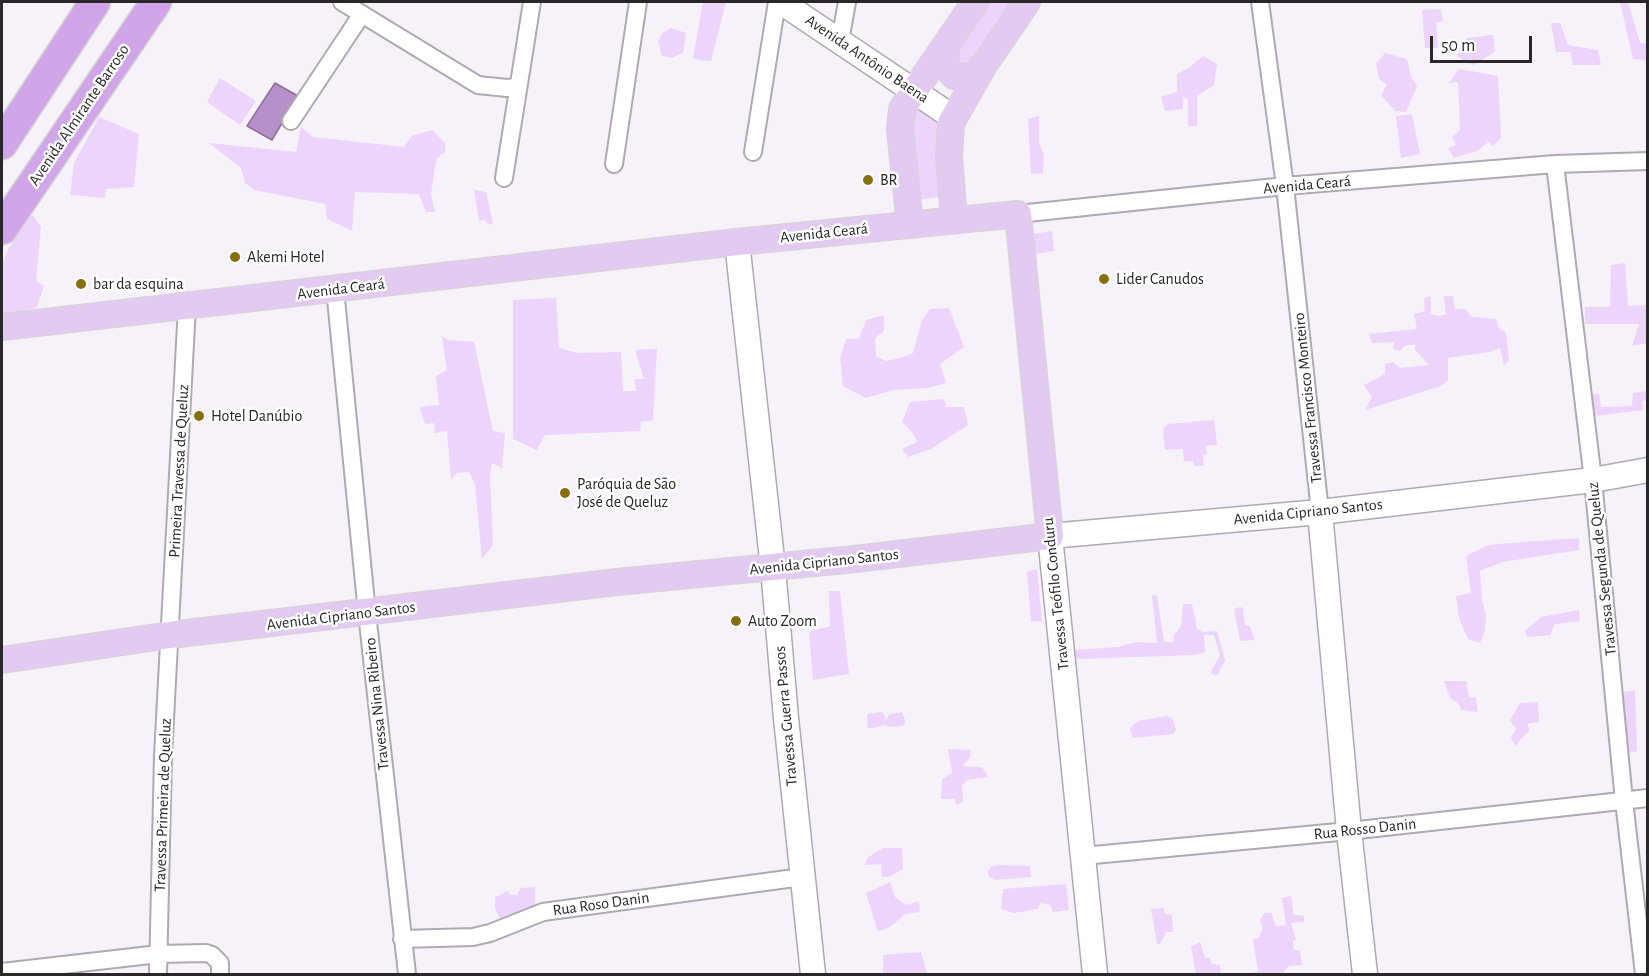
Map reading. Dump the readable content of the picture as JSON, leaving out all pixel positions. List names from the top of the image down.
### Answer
{
  "streets": {
    "highway": ["Avenida Almirante Barroso"],
    "main road": ["Avenida Ceará", "Avenida Cipriano Santos", "Travessa Teófilo Conduru"],
    "street": [
      "Avenida Antônio Baena",
      "Travessa Francisco Monteiro",
      "Primeira Travessa de Queluz",
      "Travessa Segunda de Queluz",
      "Travessa Nina Ribeiro",
      "Travessa Guerra Passos",
      "Travessa Primeira de Queluz",
      "Rua Rosso Danin",
      "Rua Roso Danin"
    ]
  },
  "crossings": [
    ["Avenida Ceará", "Travessa Francisco Monteiro"],
    ["Avenida Ceará", "Primeira Travessa de Queluz"],
    ["Avenida Ceará", "Travessa Segunda de Queluz"],
    ["Avenida Ceará", "Travessa Teófilo Conduru"],
    ["Avenida Ceará", "Travessa Nina Ribeiro"],
    ["Avenida Ceará", "Travessa Guerra Passos"],
    ["Travessa Francisco Monteiro", "Avenida Cipriano Santos"],
    ["Travessa Francisco Monteiro", "Rua Rosso Danin"],
    ["Primeira Travessa de Queluz", "Avenida Cipriano Santos"],
    ["Primeira Travessa de Queluz", "Travessa Primeira de Queluz"],
    ["Avenida Cipriano Santos", "Travessa Segunda de Queluz"],
    ["Avenida Cipriano Santos", "Travessa Teófilo Conduru"],
    ["Avenida Cipriano Santos", "Travessa Nina Ribeiro"],
    ["Avenida Cipriano Santos", "Travessa Guerra Passos"],
    ["Avenida Cipriano Santos", "Travessa Primeira de Queluz"],
    ["Travessa Segunda de Queluz", "Rua Rosso Danin"],
    ["Travessa Teófilo Conduru", "Rua Rosso Danin"],
    ["Travessa Nina Ribeiro", "Rua Roso Danin"],
    ["Travessa Guerra Passos", "Rua Roso Danin"]
  ],
  "places": [
    "BR",
    "Akemi Hotel",
    "Lider Canudos",
    "bar da esquina",
    "Hotel Danúbio",
    "Paróquia de São José de Queluz",
    "Auto Zoom"
  ],
  "scale_bar": "50 m"
}
